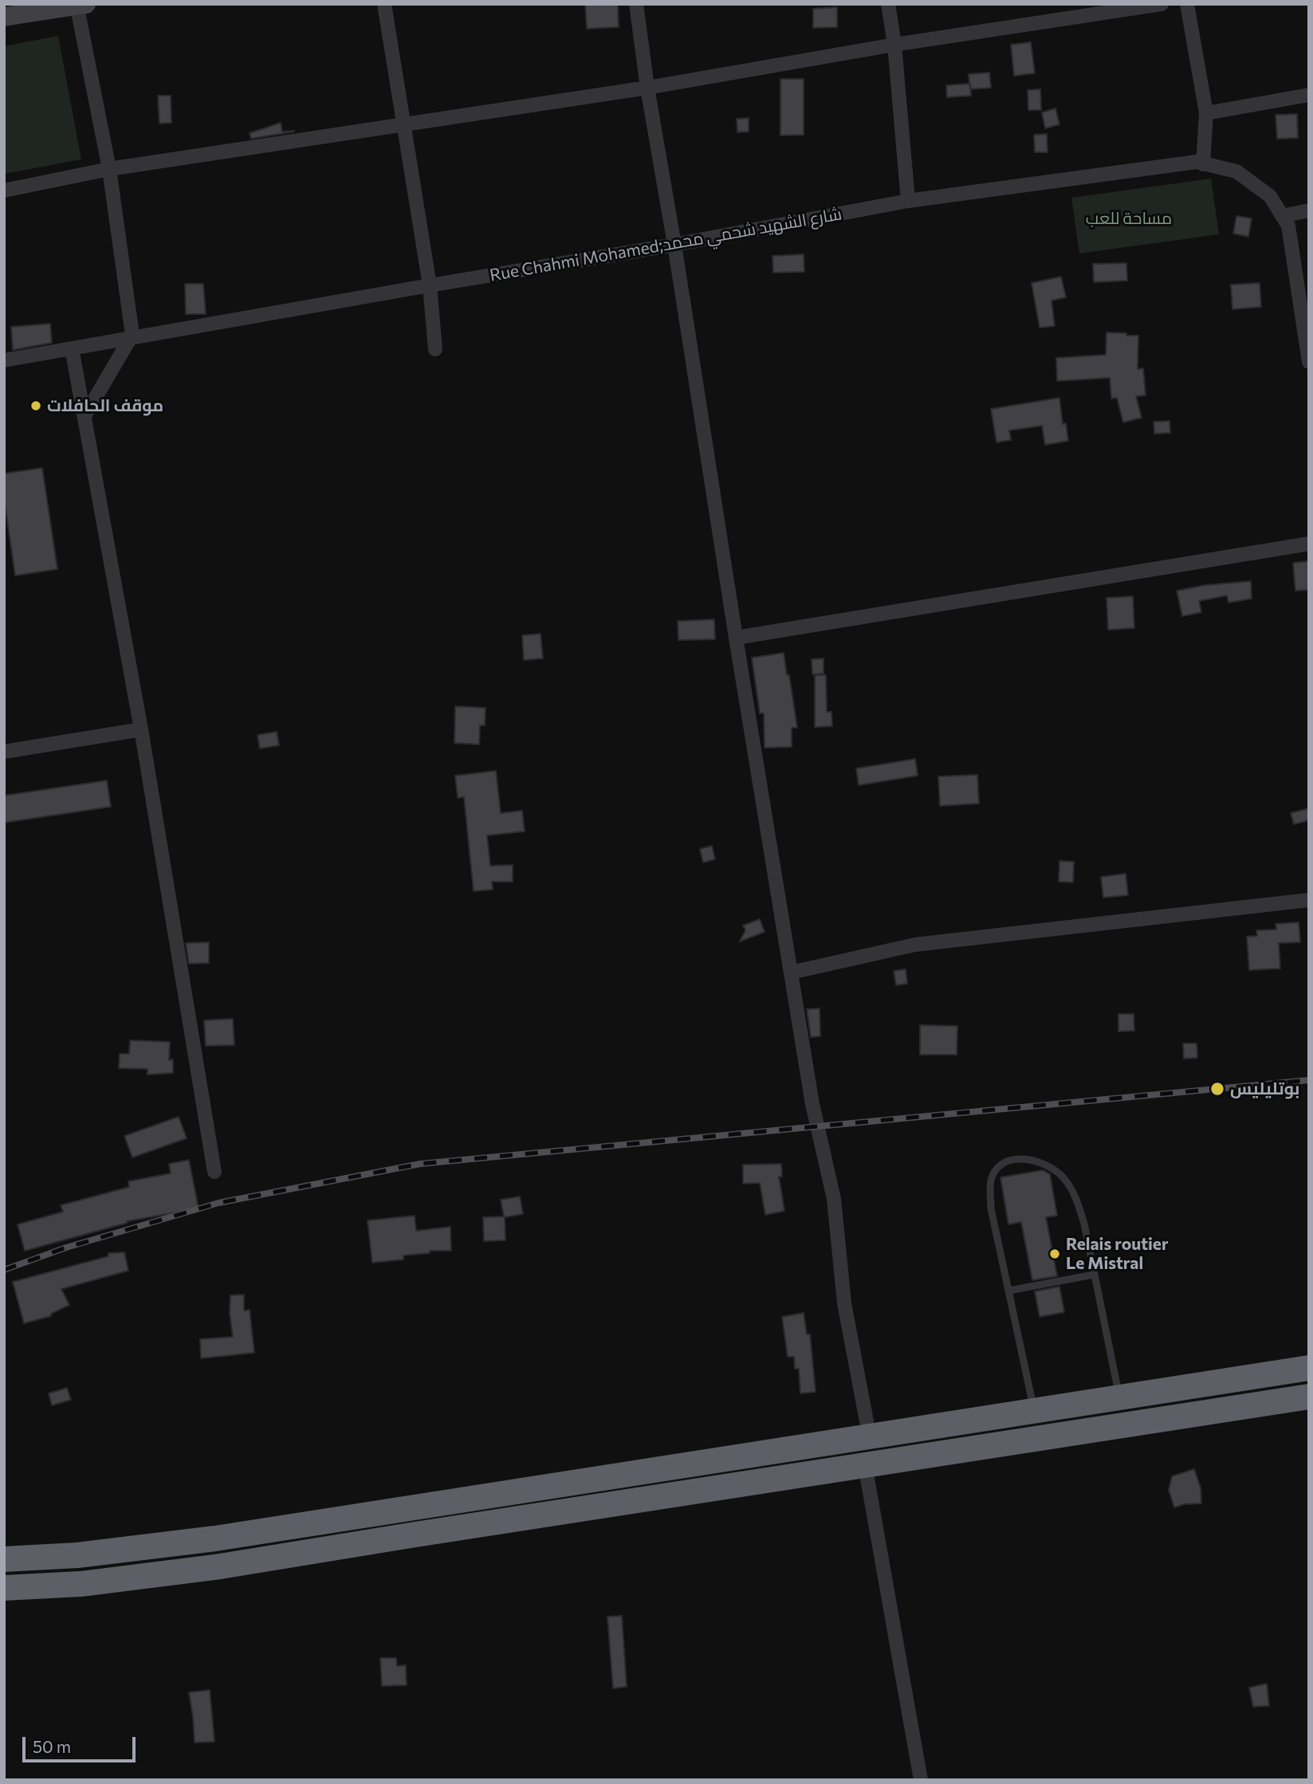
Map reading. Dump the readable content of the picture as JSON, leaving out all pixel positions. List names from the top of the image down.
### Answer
{
  "streets": {
    "street": ["Rue Chahmi Mohamed;شارع الشهيد شحمي محمد"]
  },
  "parks": ["مساحة للعب"],
  "places": ["موقف الحافلات", "بوتليليس", "Relais routier Le Mistral"],
  "scale_bar": "50 m"
}
